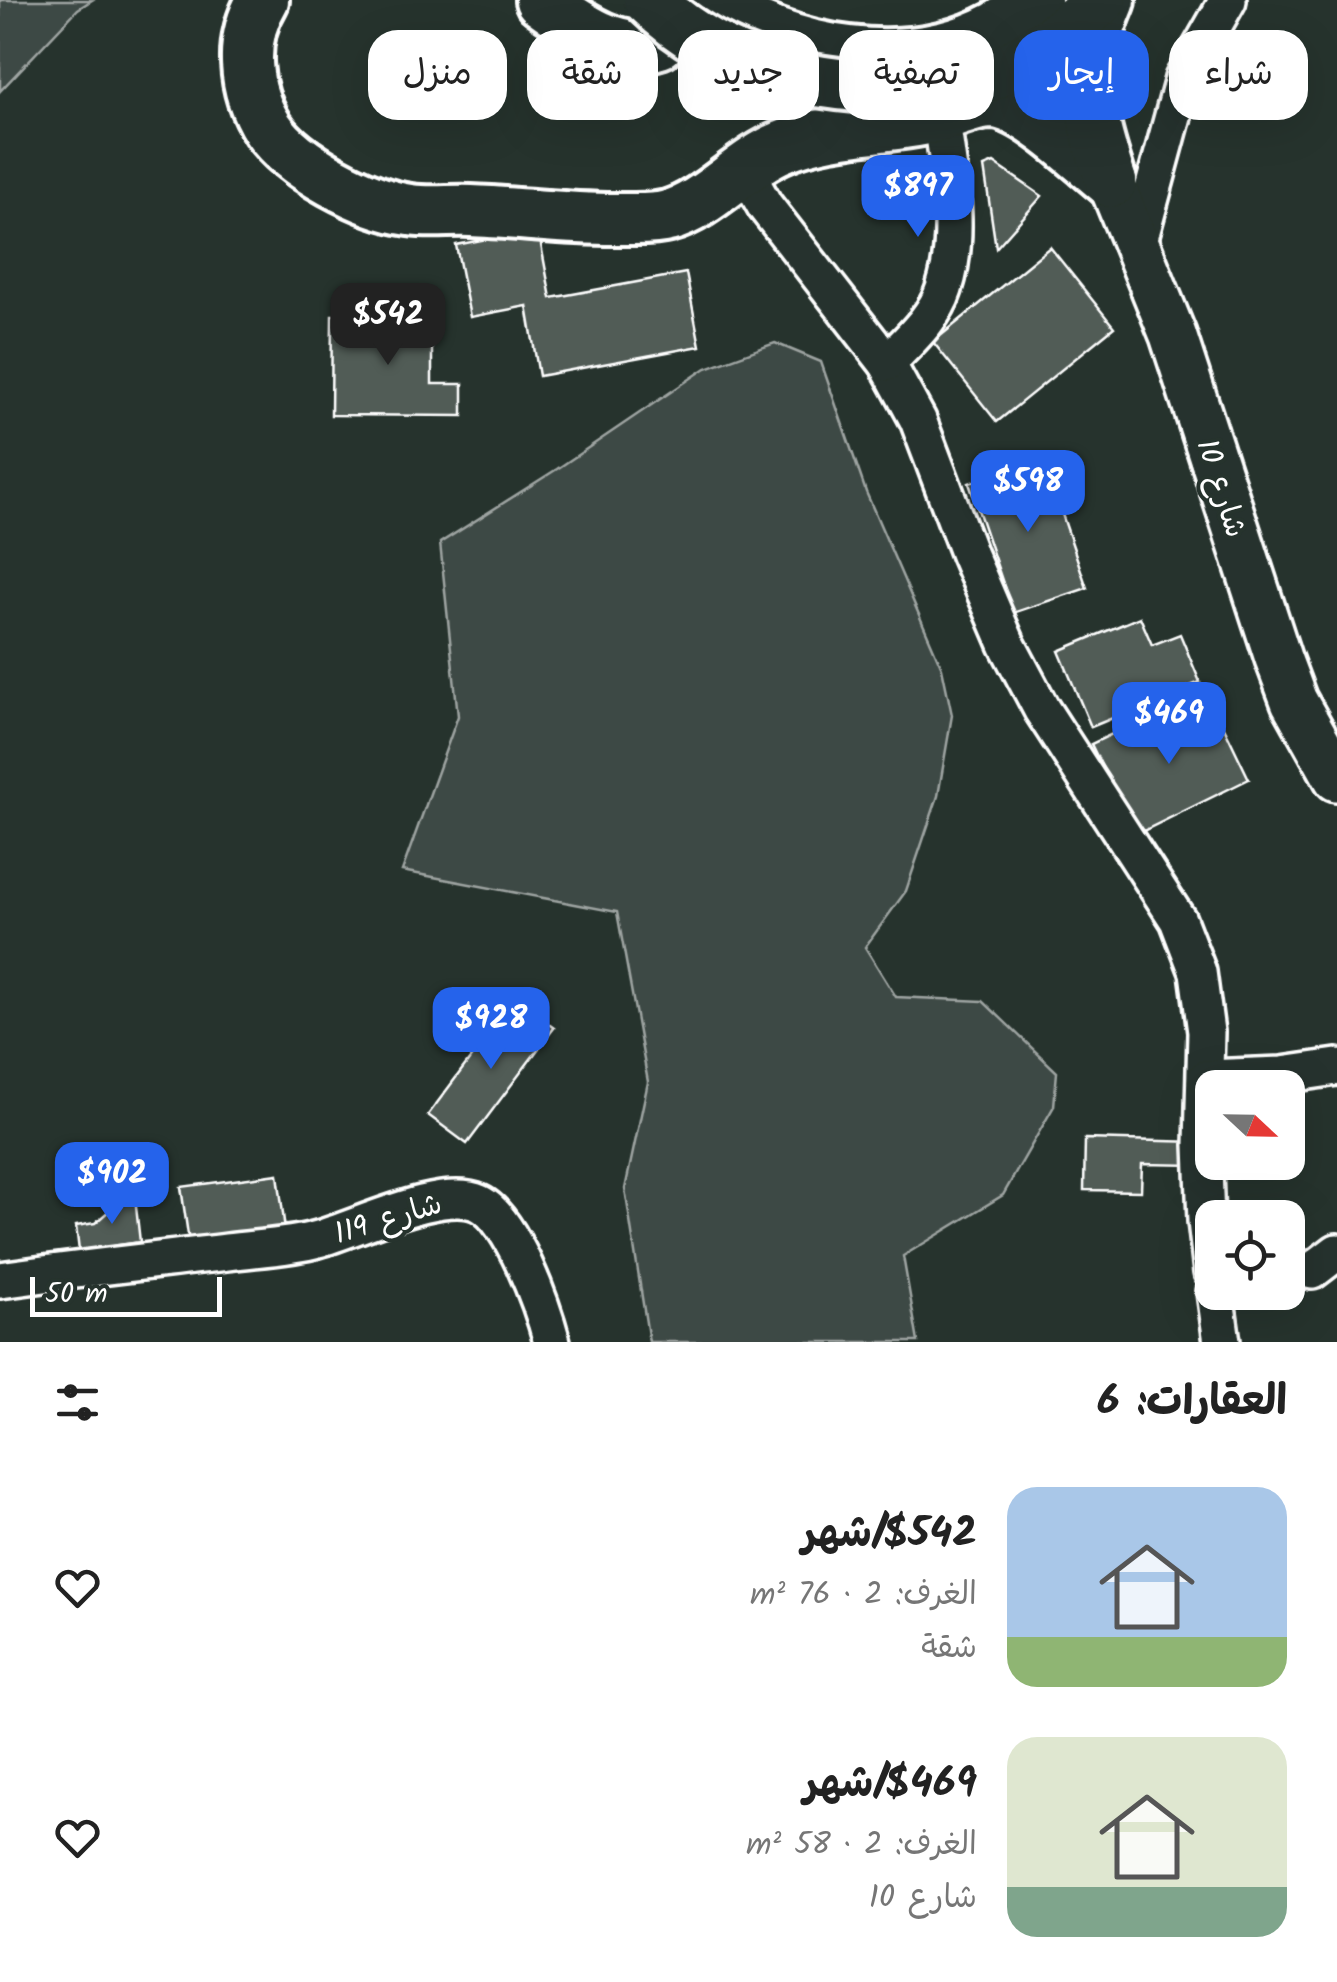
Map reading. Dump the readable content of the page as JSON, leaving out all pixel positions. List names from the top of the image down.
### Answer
{
  "streets": {
    "main road": ["شارع 10"],
    "street": ["شارع 119"]
  },
  "scale_bar": "50 m",
  "north": "right",
  "page": {
    "chip": [
      "شراء",
      "إيجار",
      "تصفية",
      "جديد",
      "شقة",
      "منزل"
    ],
    "price": [
      "$897",
      "$542",
      "$598",
      "$469",
      "$928",
      "$902"
    ],
    "scale": "50 m",
    "heading": "العقارات: 6",
    "list": [
      {
        "name": "$542/شهر",
        "note": "الغرف: 2 · 76 m² · شقة"
      },
      {
        "name": "$469/شهر",
        "note": "الغرف: 2 · 58 m² · شارع 10"
      }
    ]
  }
}
